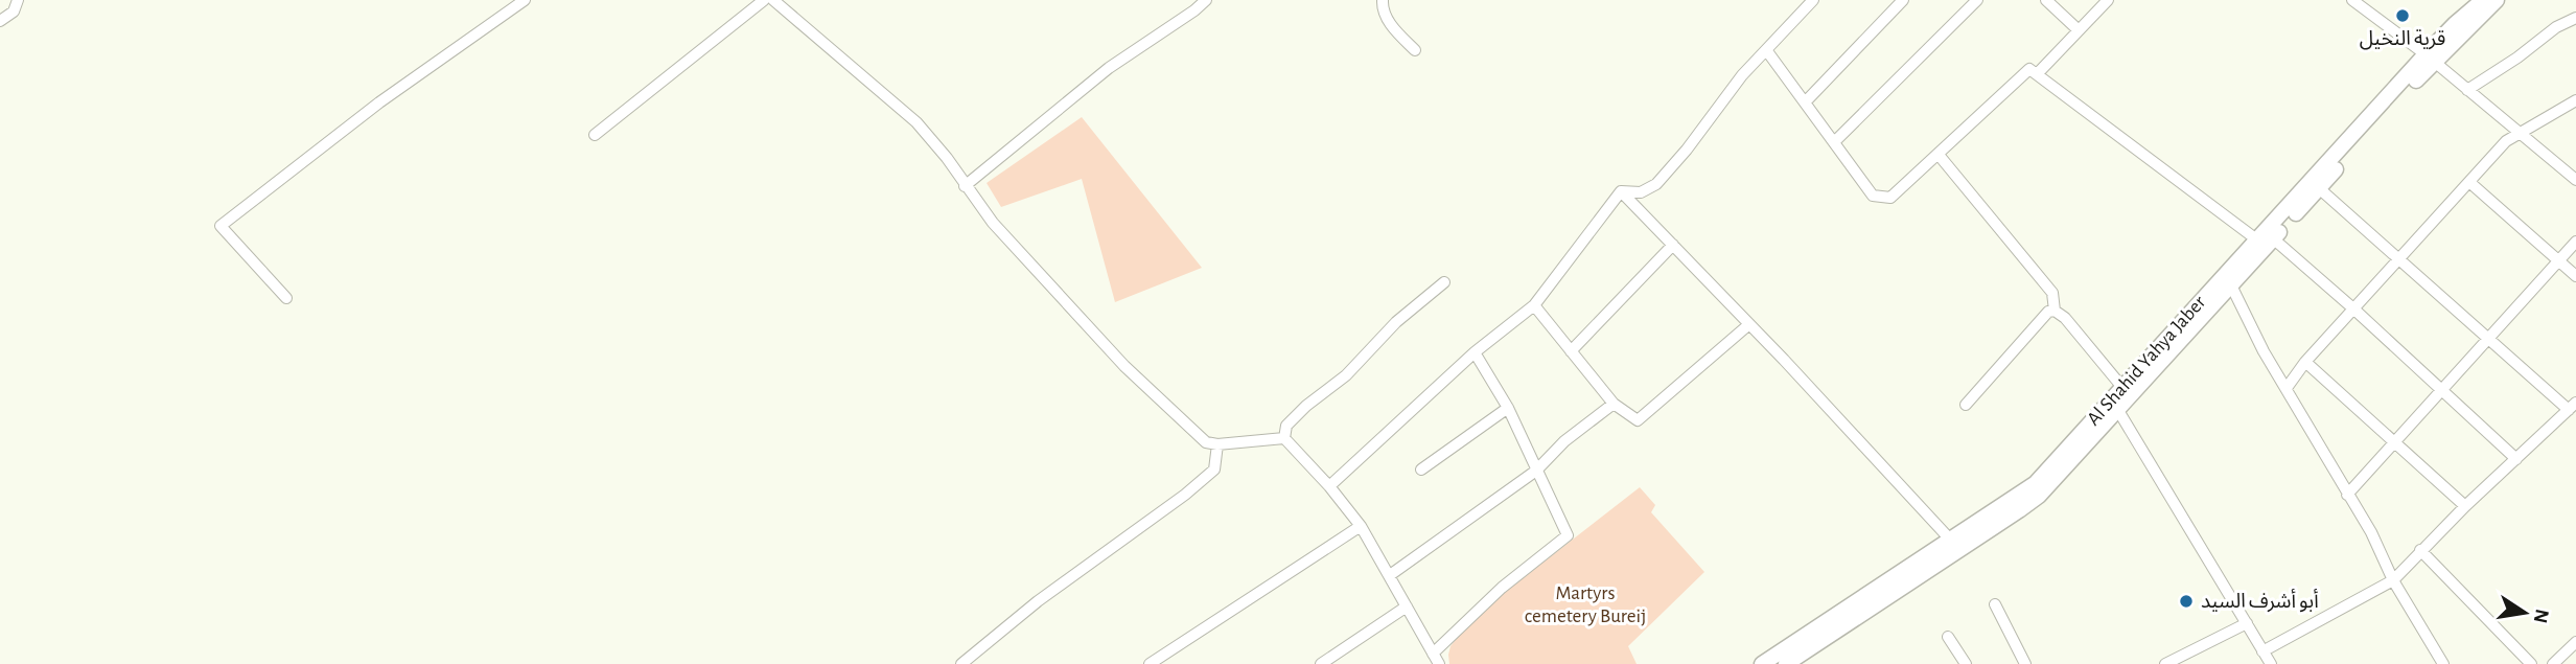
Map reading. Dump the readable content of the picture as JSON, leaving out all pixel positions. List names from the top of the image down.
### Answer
{
  "streets": {
    "street": ["Al Shahid Yahya Jaber"]
  },
  "parks": ["Martyrs cemetery Bureij"],
  "places": ["قرية النخيل", "أبو أشرف السيد"],
  "north": "right"
}
